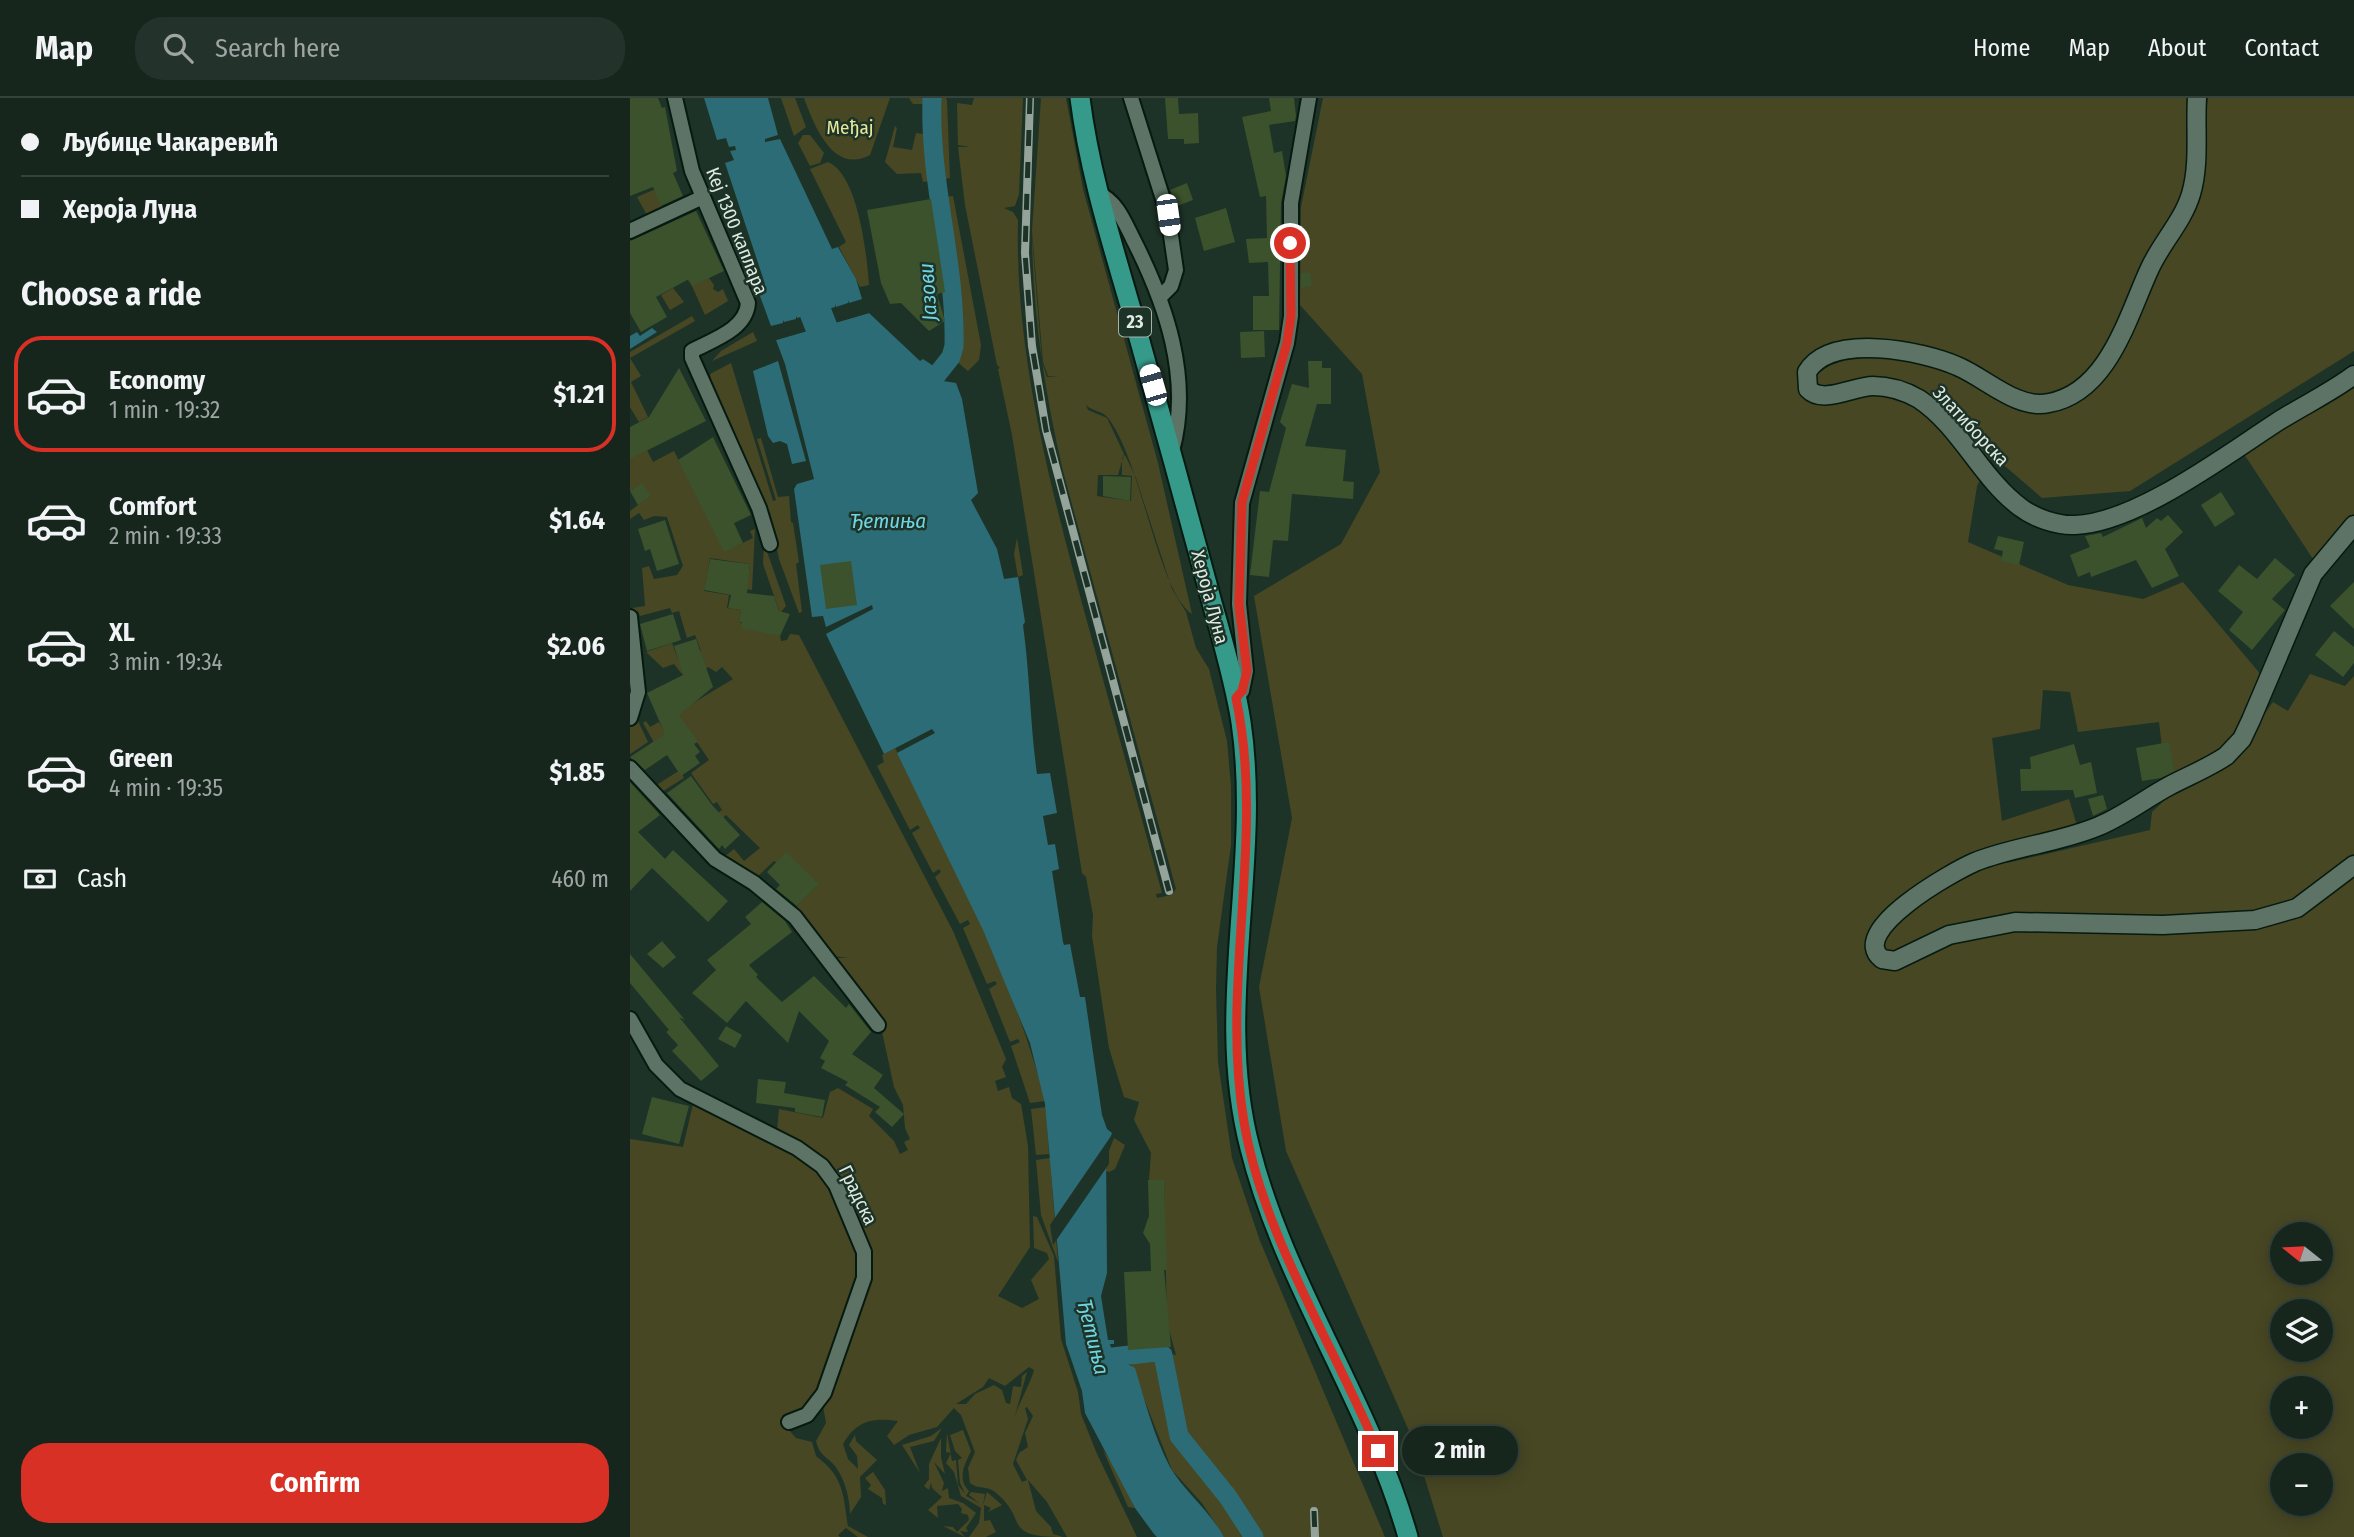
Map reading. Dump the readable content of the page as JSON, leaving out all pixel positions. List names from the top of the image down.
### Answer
{
  "streets": {
    "main road": ["23", "Хероја Луна"],
    "street": ["Кеј 1300 каплара", "Златиборска", "Градска"]
  },
  "water": ["Јазови", "Ђетиња"],
  "parks": ["Међај"],
  "north": "left",
  "page": {
    "header": "Map",
    "search": "Search here",
    "nav": [
      "Home",
      "Map",
      "About",
      "Contact"
    ],
    "banner": ["Љубице Чакаревић", "Хероја Луна"],
    "heading": "Choose a ride",
    "list": [
      {
        "name": "Economy",
        "note": "1 min · 19:32",
        "value": "$1.21"
      },
      {
        "name": "Comfort",
        "note": "2 min · 19:33",
        "value": "$1.64"
      },
      {
        "name": "XL",
        "note": "3 min · 19:34",
        "value": "$2.06"
      },
      {
        "name": "Green",
        "note": "4 min · 19:35",
        "value": "$1.85"
      }
    ],
    "pay": ["Cash", "460 m"],
    "map_buttons": ["+", "−"],
    "bubble": "2 min",
    "buttons": "Confirm"
  }
}
